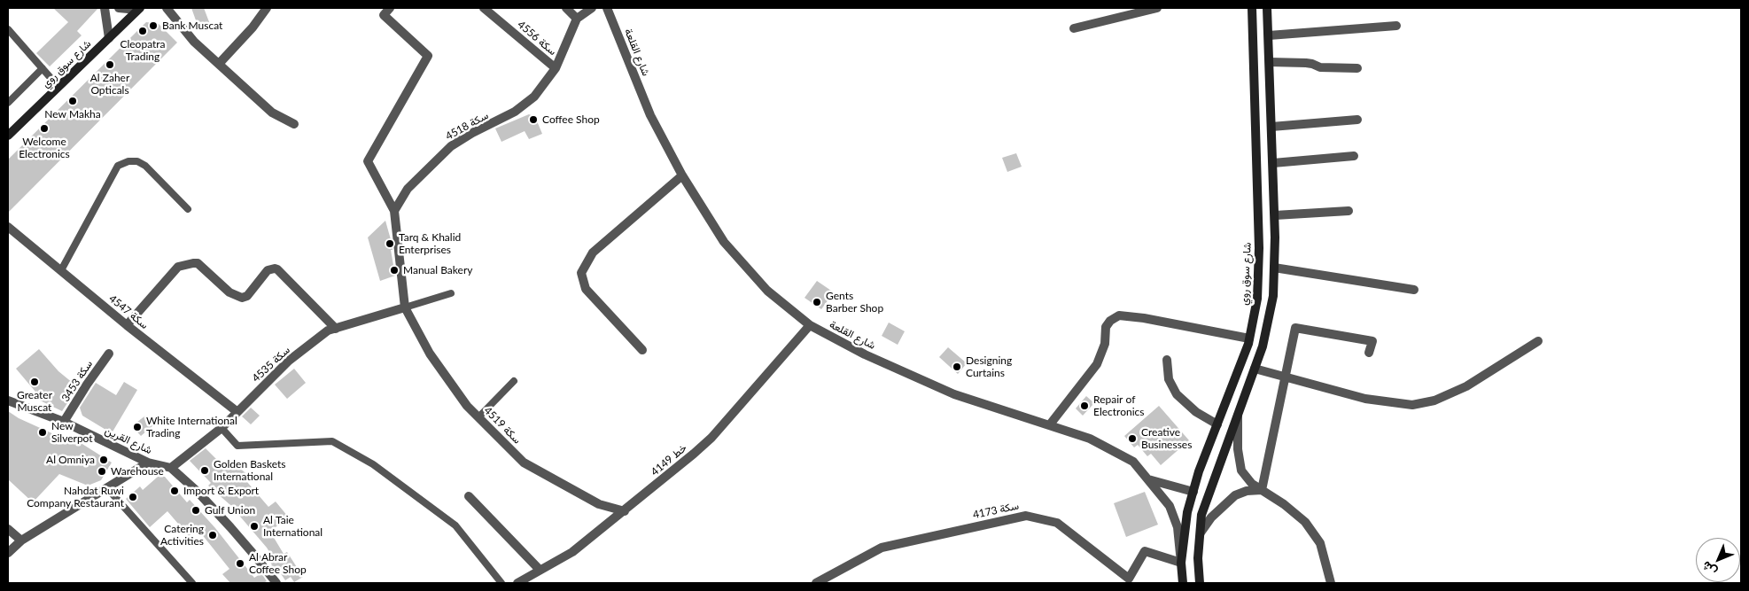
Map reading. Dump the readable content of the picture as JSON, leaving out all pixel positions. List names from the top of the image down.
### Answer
{
  "streets": {
    "main road": ["شارع سوق روي"],
    "street": [
      "سكة 4556",
      "شارع القلعة",
      "سكة 4518",
      "سكة 4547",
      "سكة 4535",
      "سكة 3453",
      "سكة 4519",
      "شارع القرين",
      "4149 خط",
      "سكة 4173"
    ]
  },
  "crossings": [
    ["سكة 4556", "سكة 4518"],
    ["شارع القلعة", "شارع سوق روي"],
    ["شارع القلعة", "4149 خط"],
    ["شارع القلعة", "سكة 4173"],
    ["شارع سوق روي", "سكة 4173"],
    ["سكة 4547", "سكة 4535"],
    ["سكة 4535", "سكة 4519"],
    ["سكة 4535", "شارع القرين"],
    ["سكة 3453", "شارع القرين"],
    ["سكة 4519", "4149 خط"]
  ],
  "places": [
    "Bank Muscat",
    "Cleopatra Trading",
    "Al Zaher Opticals",
    "New Makha",
    "Coffee Shop",
    "Welcome Electronics",
    "Tarq & Khalid Enterprises",
    "Manual Bakery",
    "Gents Barber Shop",
    "Designing Curtains",
    "Greater Muscat",
    "Repair of Electronics",
    "White International Trading",
    "New Silverpot",
    "Creative Businesses",
    "Al Omniya",
    "Golden Baskets International",
    "Warehouse",
    "Import & Export",
    "Nahdat Ruwi Company Restaurant",
    "Gulf Union",
    "Al Taie International",
    "Catering Activities",
    "Al Abrar Coffee Shop"
  ],
  "north": "bottom left"
}
